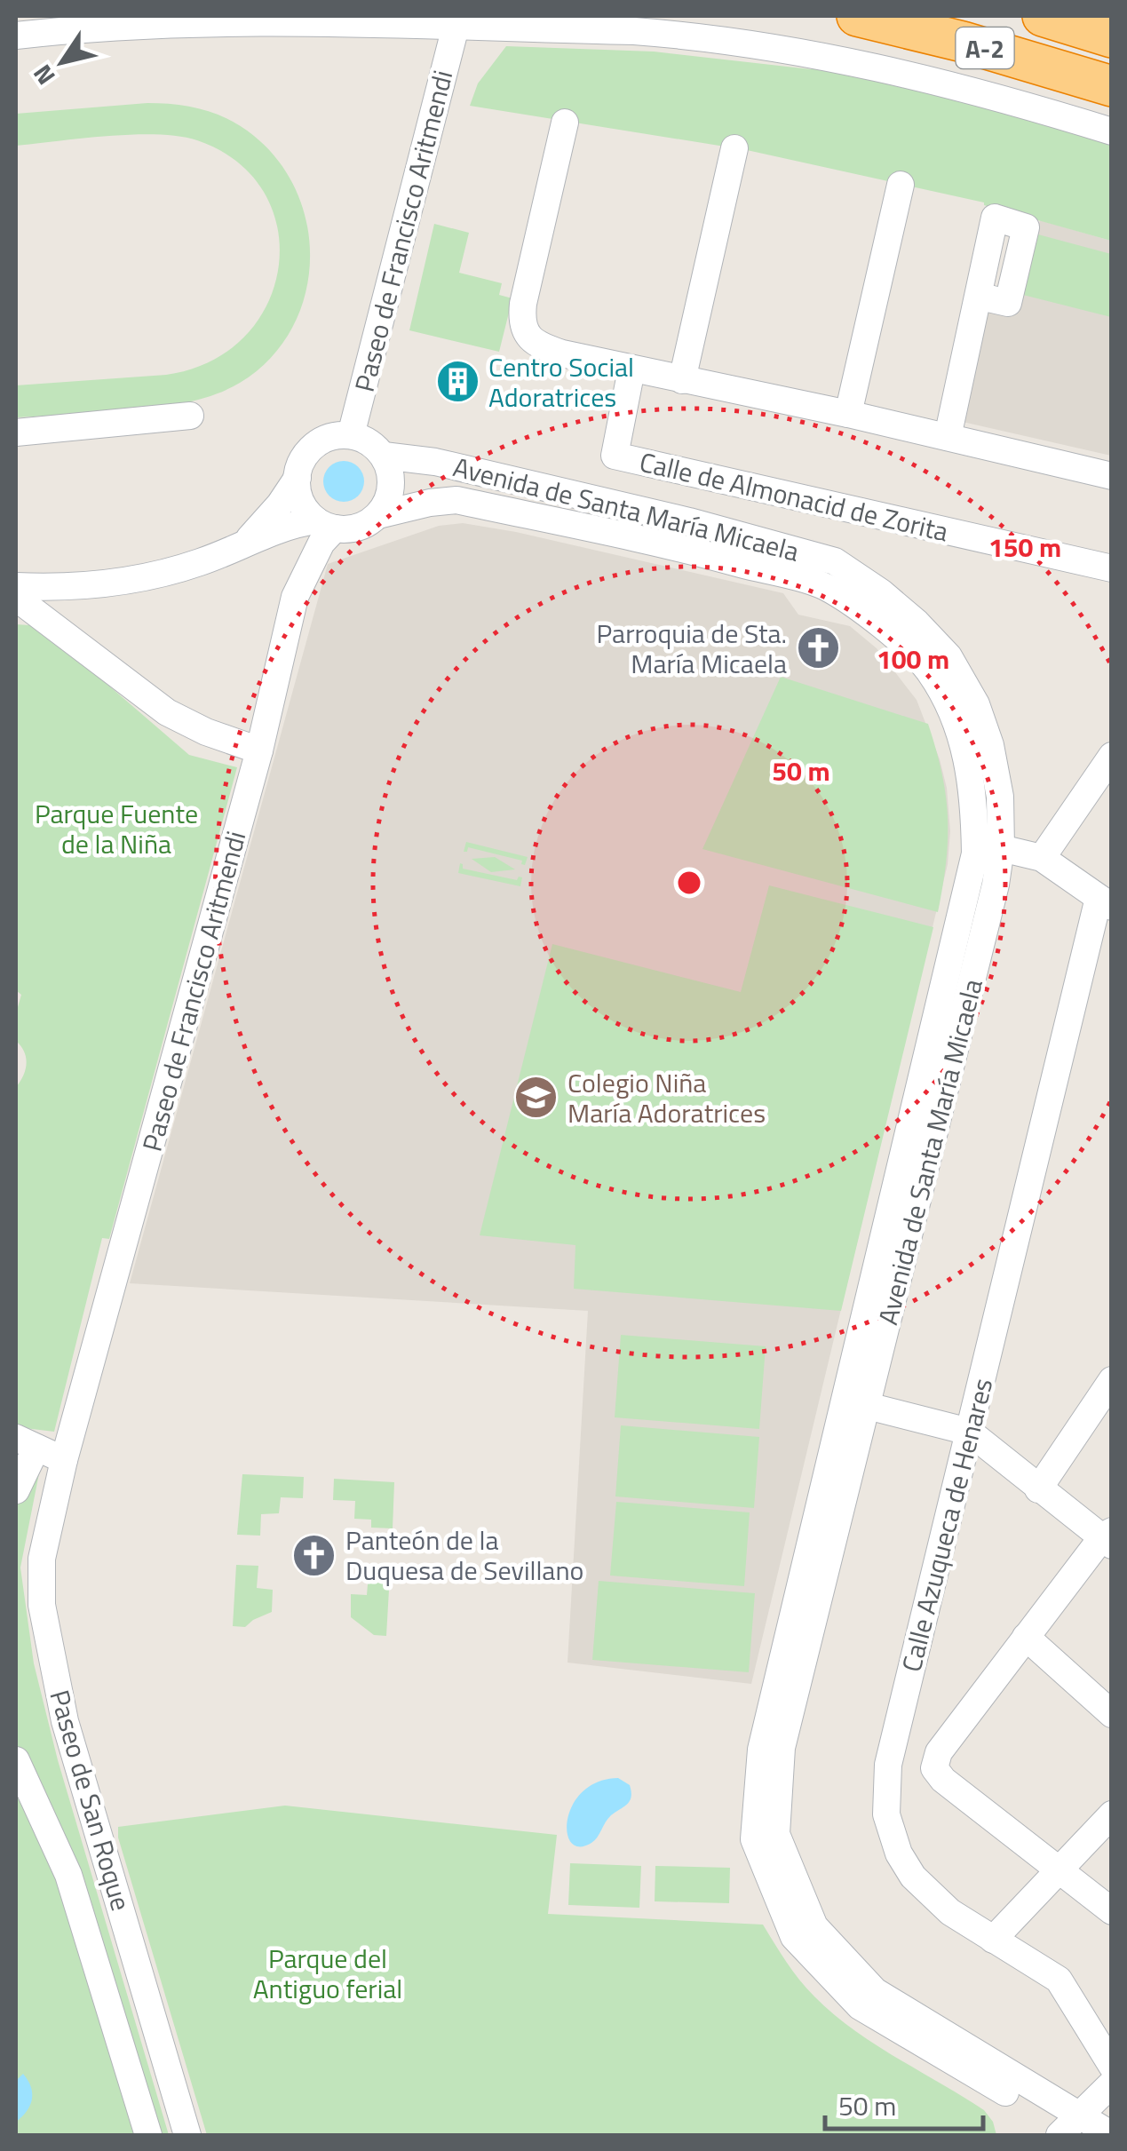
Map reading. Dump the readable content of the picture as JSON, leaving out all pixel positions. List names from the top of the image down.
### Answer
{
  "streets": {
    "highway": ["A-2"],
    "street": [
      "Paseo de Francisco Aritmendi",
      "Calle de Almonacid de Zorita",
      "Avenida de Santa María Micaela",
      "Calle Azuqueca de Henares",
      "Paseo de San Roque"
    ]
  },
  "crossings": [
    ["Paseo de Francisco Aritmendi", "Avenida de Santa María Micaela"],
    ["Paseo de Francisco Aritmendi", "Paseo de San Roque"]
  ],
  "parks": ["Parque Fuente de la Niña", "Parque del Antiguo ferial"],
  "places": {
    "building": ["Centro Social Adoratrices"],
    "church": ["Parroquia de Sta. María Micaela", "Panteón de la Duquesa de Sevillano"],
    "school or university": ["Colegio Niña María Adoratrices"]
  },
  "scale_bar": "50 m",
  "north": "bottom left",
  "rings": ["150 m", "100 m", "50 m"]
}
